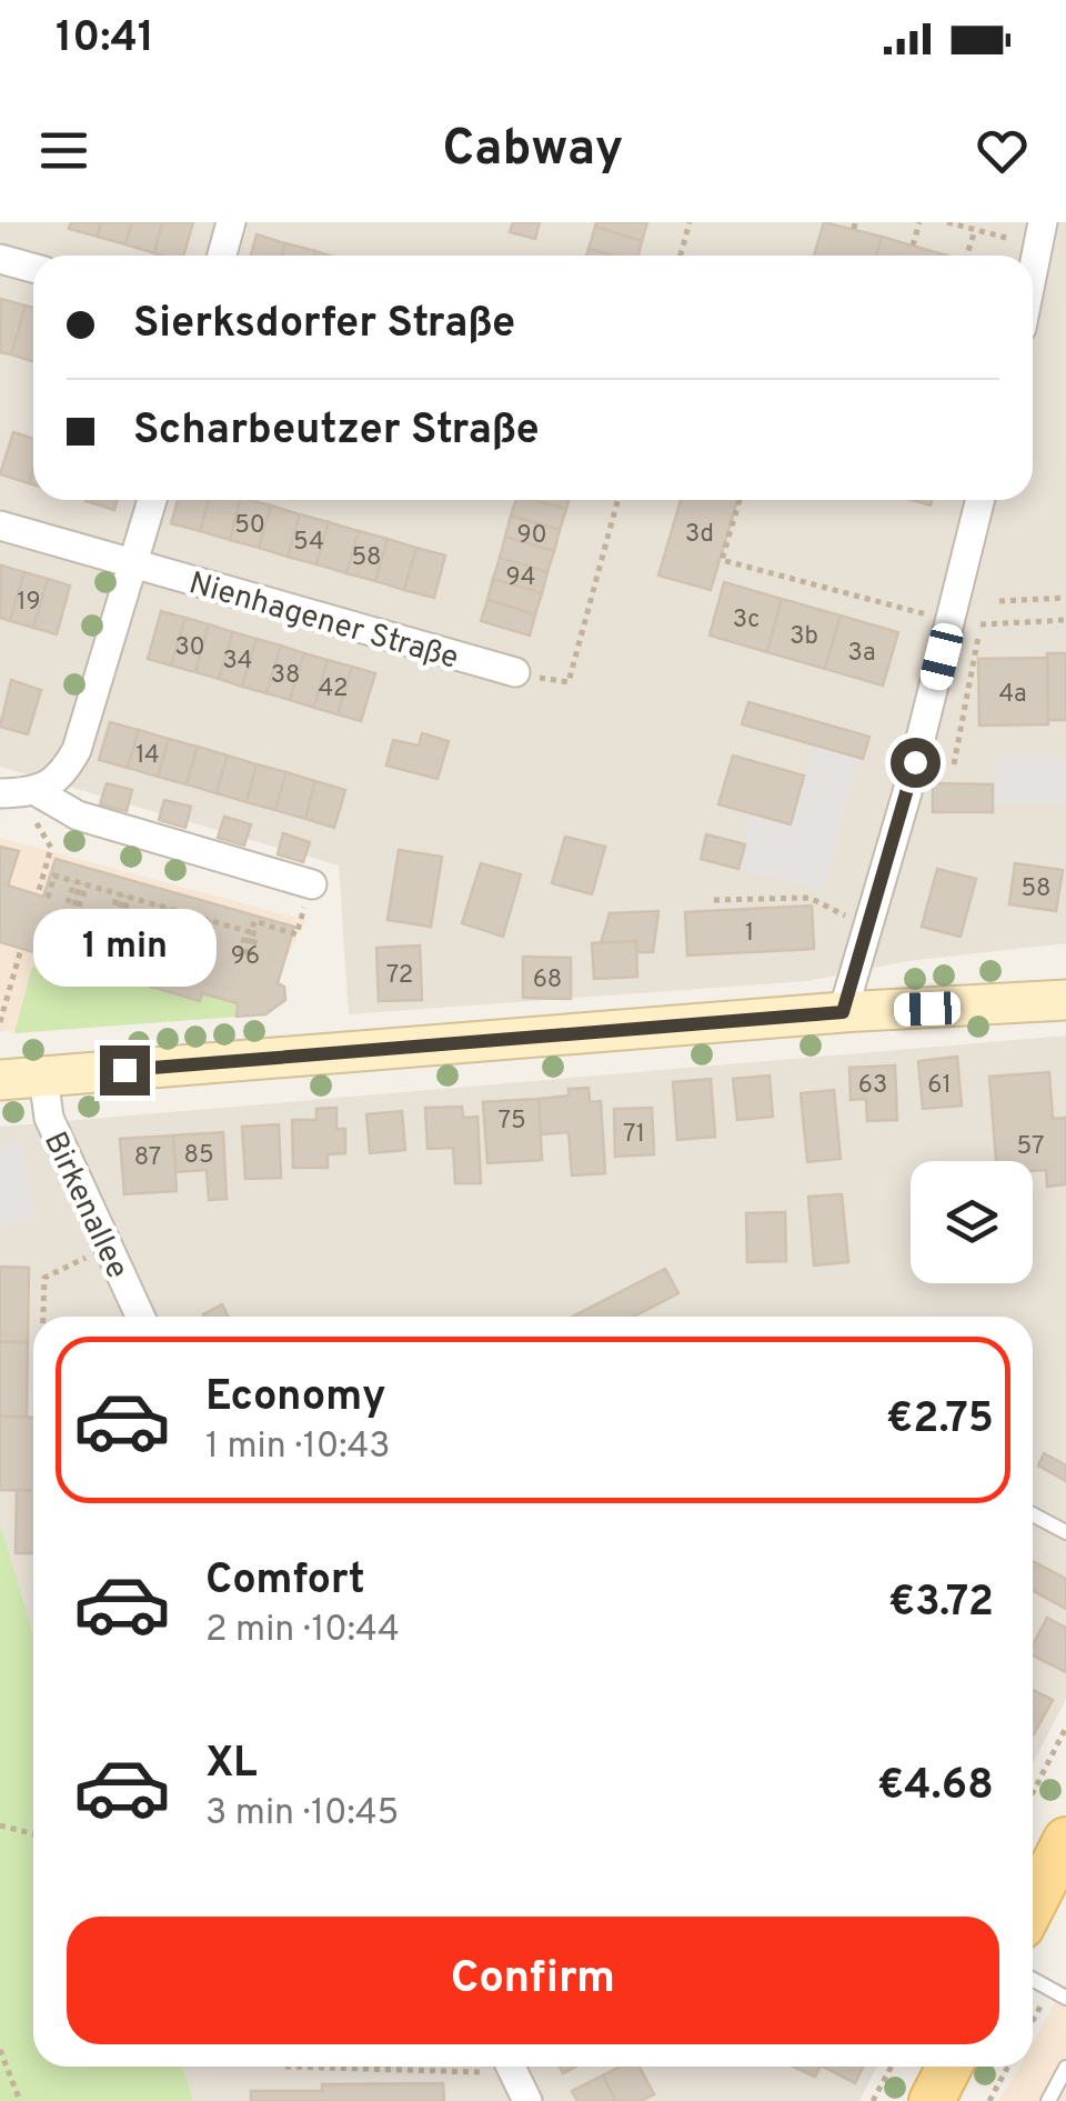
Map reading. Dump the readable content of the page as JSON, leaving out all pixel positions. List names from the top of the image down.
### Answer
{
  "streets": {
    "street": ["Nienhagener Straße", "Birkenallee"]
  },
  "house_numbers": [
    "50",
    "3d",
    "90",
    "54",
    "58",
    "94",
    "19",
    "3c",
    "3b",
    "30",
    "3a",
    "34",
    "38",
    "42",
    "4a",
    "14",
    "58",
    "1",
    "96",
    "72",
    "68",
    "63",
    "61",
    "75",
    "71",
    "57",
    "85",
    "87"
  ],
  "page": {
    "status": "10:41",
    "header": "Cabway",
    "banner": ["Sierksdorfer Straße", "Scharbeutzer Straße"],
    "bubble": "1 min",
    "list": [
      {
        "name": "Economy",
        "note": "1 min · 10:43",
        "value": "€2.75"
      },
      {
        "name": "Comfort",
        "note": "2 min · 10:44",
        "value": "€3.72"
      },
      {
        "name": "XL",
        "note": "3 min · 10:45",
        "value": "€4.68"
      }
    ],
    "buttons": "Confirm"
  }
}
